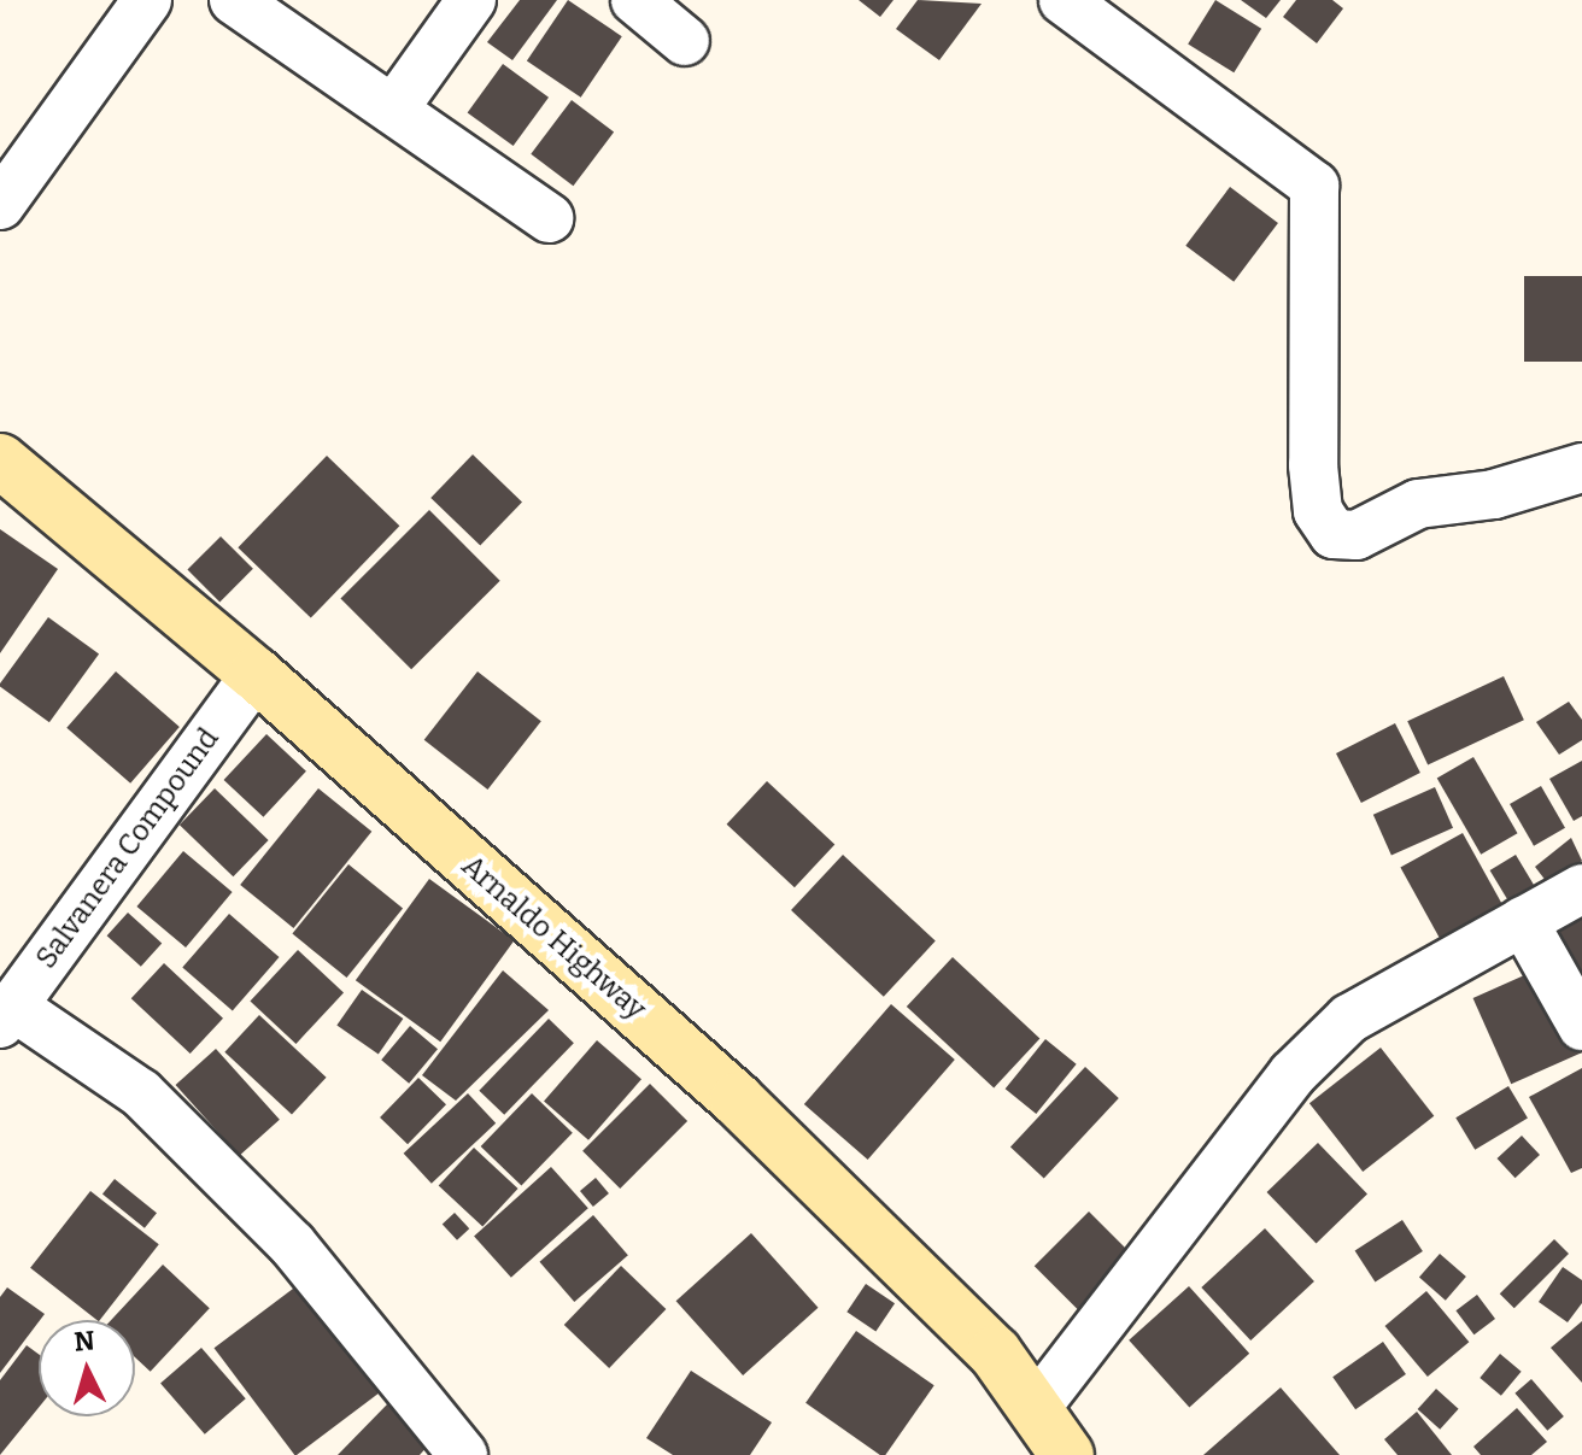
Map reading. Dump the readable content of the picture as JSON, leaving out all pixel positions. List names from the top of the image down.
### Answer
{
  "streets": {
    "main road": ["Arnaldo Highway"],
    "street": ["Salvanera Compound"]
  },
  "crossings": [
    ["Salvanera Compound", "Arnaldo Highway"]
  ],
  "north": "top"
}
